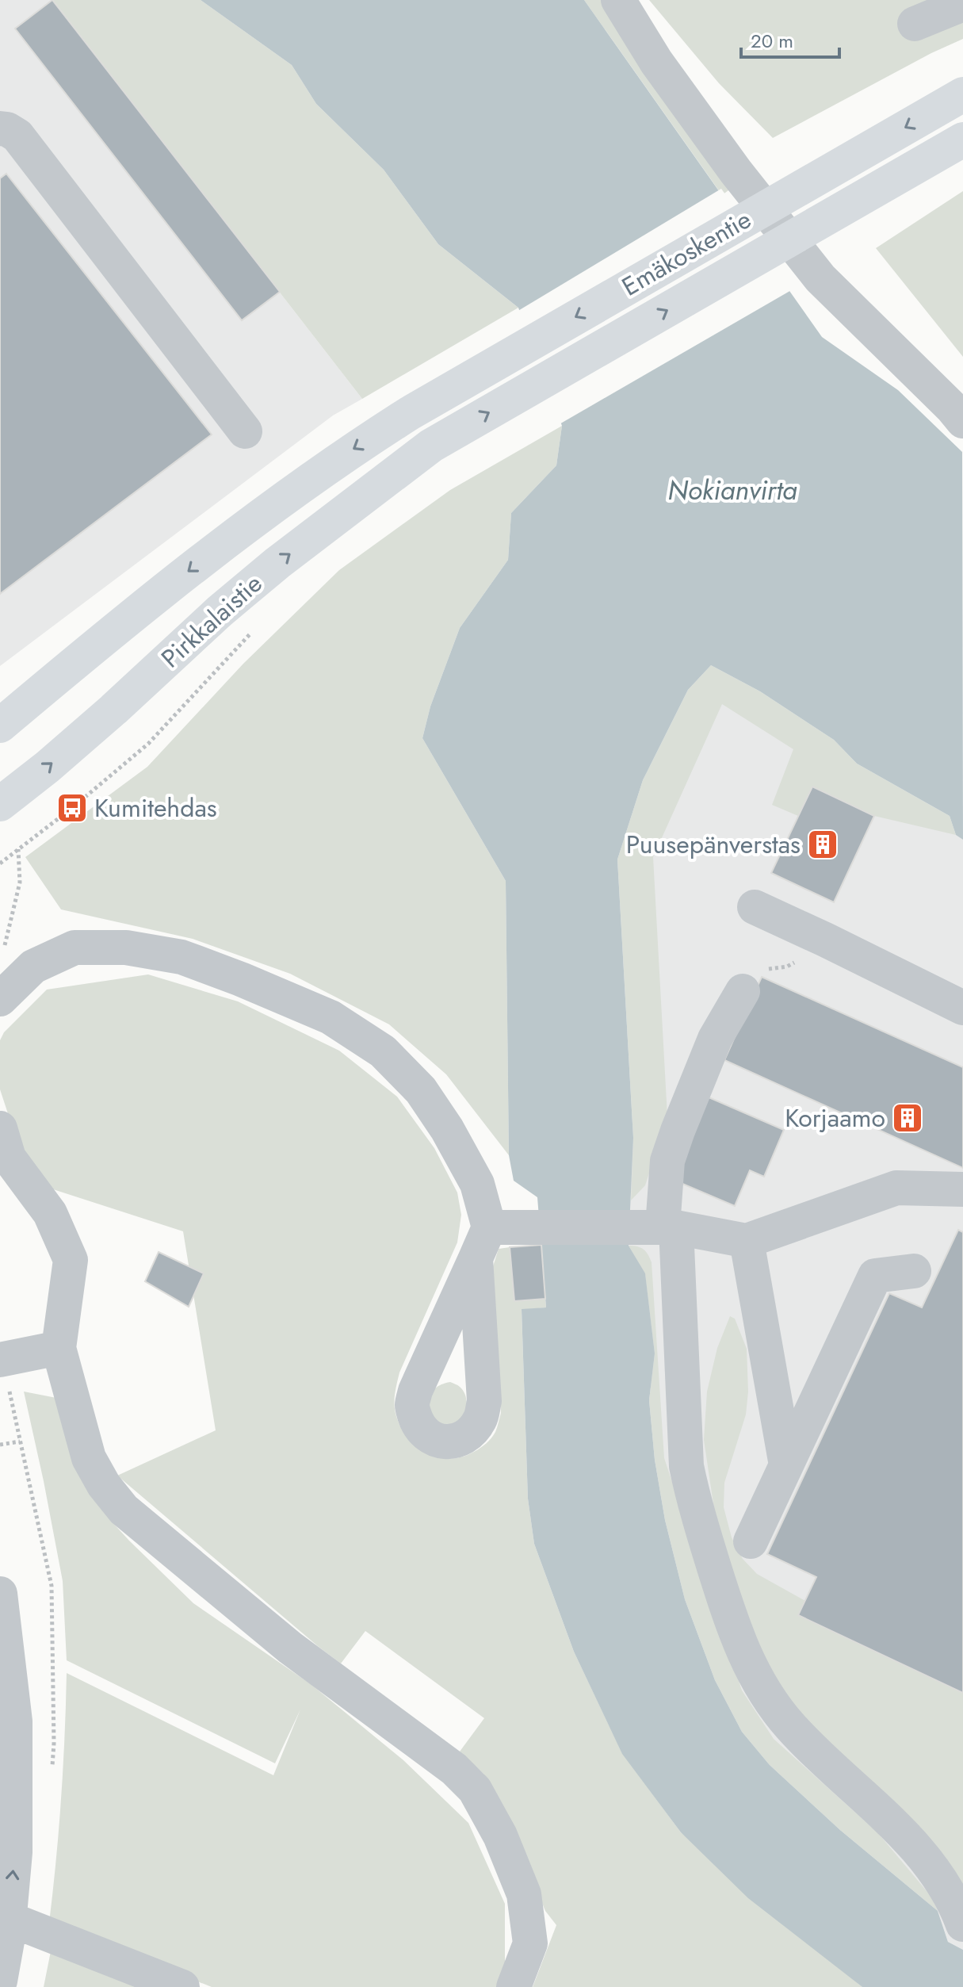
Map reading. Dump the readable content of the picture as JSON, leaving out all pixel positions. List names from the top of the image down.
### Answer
{
  "streets": {
    "main road": ["Emäkoskentie", "Pirkkalaistie"]
  },
  "crossings": [
    ["Emäkoskentie", "Pirkkalaistie"]
  ],
  "water": ["Nokianvirta"],
  "places": {
    "bus stop": ["Kumitehdas"],
    "building": ["Puusepänverstas", "Korjaamo"]
  },
  "scale_bar": "20 m"
}
